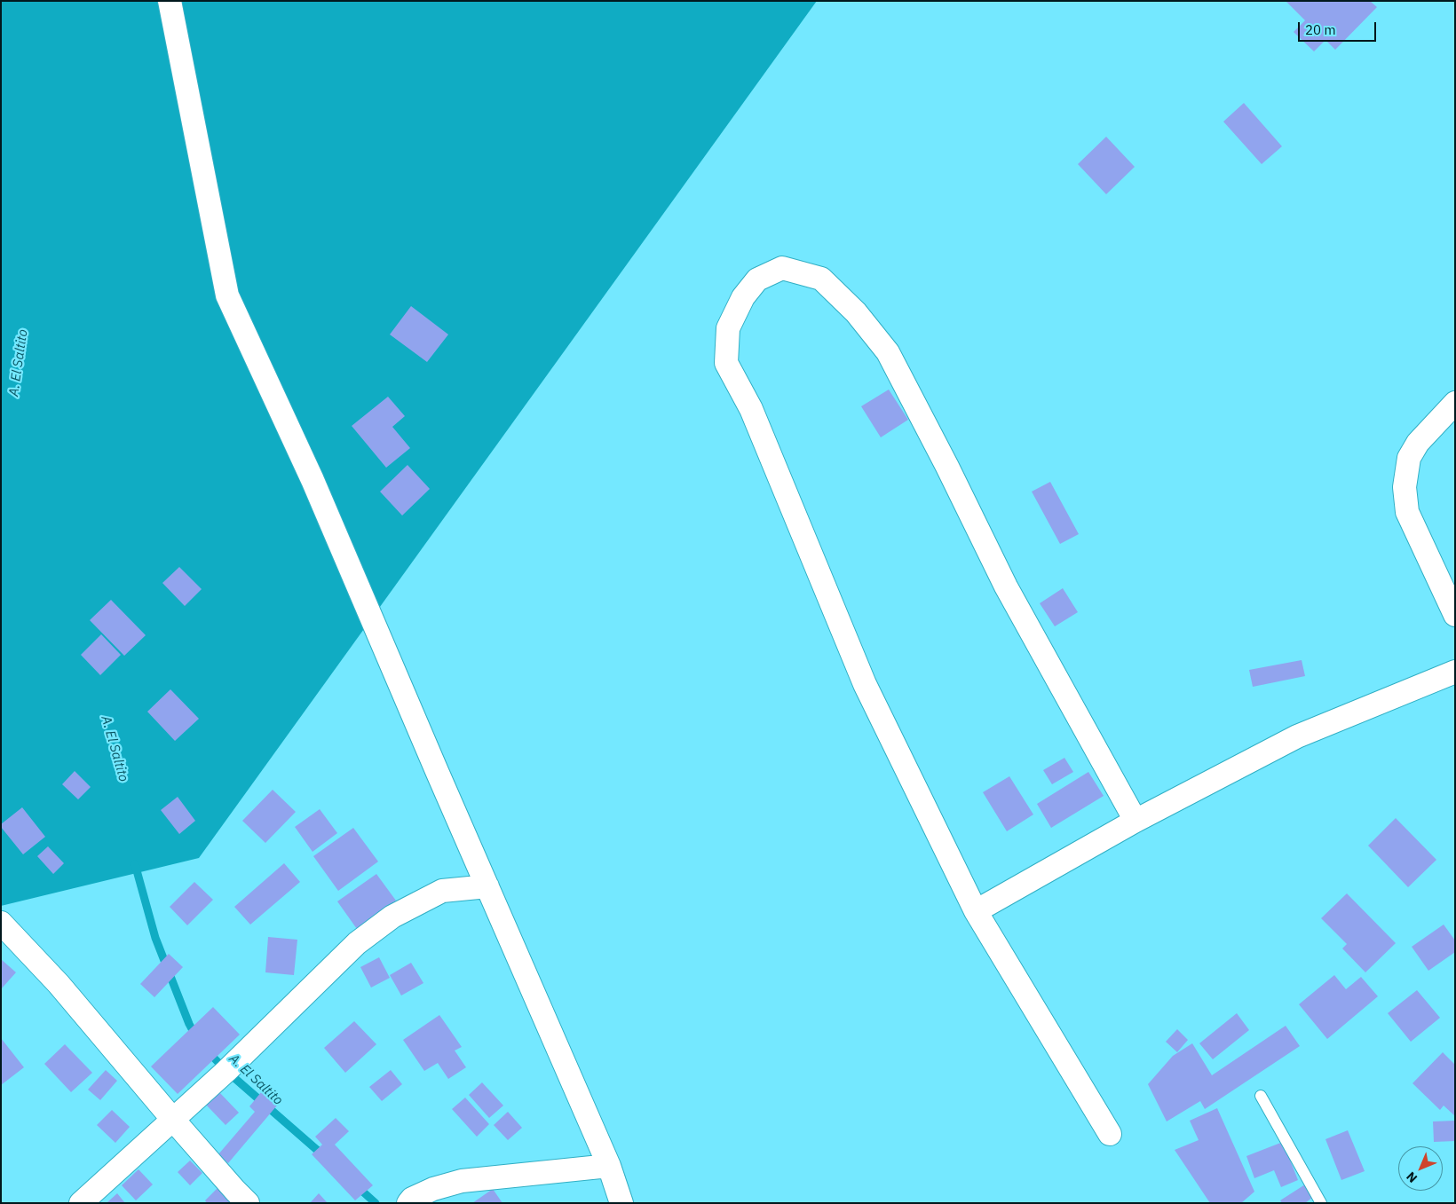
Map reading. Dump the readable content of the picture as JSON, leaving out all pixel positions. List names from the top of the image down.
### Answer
{
  "water": ["A. El Saltito"],
  "scale_bar": "20 m",
  "north": "bottom left"
}
